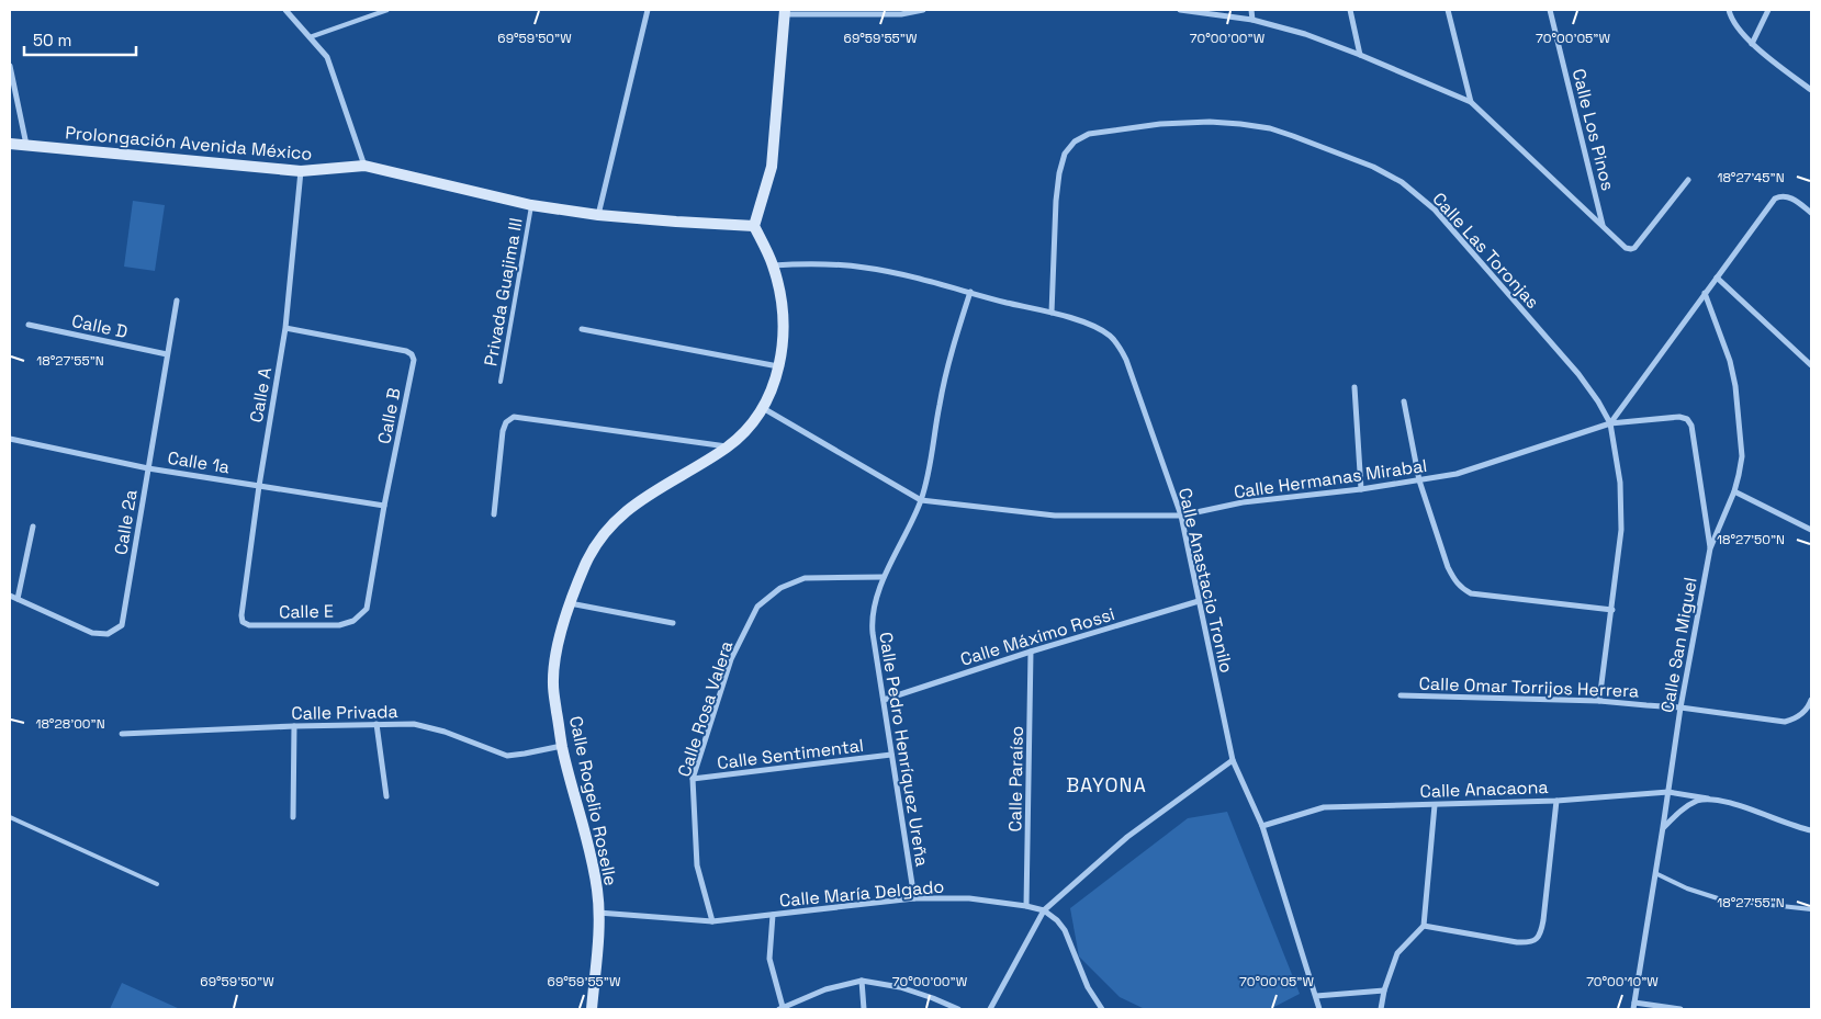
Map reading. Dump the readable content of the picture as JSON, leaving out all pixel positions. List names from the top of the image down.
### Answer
{
  "streets": {
    "street": [
      "Calle Los Pinos",
      "Prolongación Avenida México",
      "Calle Las Toronjas",
      "Calle D",
      "Calle A",
      "Calle B",
      "Calle 1a",
      "Calle Hermanas Mirabal",
      "Calle 2a",
      "Calle Anastacio Tronilo",
      "Calle E",
      "Calle Máximo Rossi",
      "Calle San Miguel",
      "Calle Omar Torrijos Herrera",
      "Calle Rosa Valera",
      "Calle Privada",
      "Calle Pedro Henríquez Ureña",
      "Calle Sentimental",
      "Calle Paraíso",
      "Calle Anacaona",
      "Calle Rogelio Roselle",
      "Calle María Delgado"
    ],
    "lane": ["Privada Guajima III"]
  },
  "crossings": [
    ["Prolongación Avenida México", "Privada Guajima III"],
    ["Prolongación Avenida México", "Calle A"],
    ["Prolongación Avenida México", "Calle Rogelio Roselle"],
    ["Calle Las Toronjas", "Calle Hermanas Mirabal"],
    ["Calle Las Toronjas", "Calle Anastacio Tronilo"],
    ["Calle Las Toronjas", "Calle Omar Torrijos Herrera"],
    ["Calle D", "Calle 2a"],
    ["Calle A", "Calle B"],
    ["Calle A", "Calle 1a"],
    ["Calle A", "Calle E"],
    ["Calle B", "Calle 1a"],
    ["Calle B", "Calle E"],
    ["Calle 1a", "Calle 2a"],
    ["Calle Hermanas Mirabal", "Calle Anastacio Tronilo"],
    ["Calle Hermanas Mirabal", "Calle San Miguel"],
    ["Calle Hermanas Mirabal", "Calle Pedro Henríquez Ureña"],
    ["Calle Hermanas Mirabal", "Calle Rogelio Roselle"],
    ["Calle Anastacio Tronilo", "Calle Máximo Rossi"],
    ["Calle Anastacio Tronilo", "Calle Pedro Henríquez Ureña"],
    ["Calle Anastacio Tronilo", "Calle Anacaona"],
    ["Calle Anastacio Tronilo", "Calle Rogelio Roselle"],
    ["Calle Máximo Rossi", "Calle Pedro Henríquez Ureña"],
    ["Calle Máximo Rossi", "Calle Paraíso"],
    ["Calle San Miguel", "Calle Omar Torrijos Herrera"],
    ["Calle San Miguel", "Calle Anacaona"],
    ["Calle Rosa Valera", "Calle Pedro Henríquez Ureña"],
    ["Calle Rosa Valera", "Calle Sentimental"],
    ["Calle Rosa Valera", "Calle María Delgado"],
    ["Calle Privada", "Calle Rogelio Roselle"],
    ["Calle Pedro Henríquez Ureña", "Calle Sentimental"],
    ["Calle Pedro Henríquez Ureña", "Calle María Delgado"],
    ["Calle Paraíso", "Calle María Delgado"],
    ["Calle Rogelio Roselle", "Calle María Delgado"]
  ],
  "districts": ["BAYONA"],
  "scale_bar": "50 m",
  "coordinates": [
    "69°59'50\"W",
    "69°59'55\"W",
    "70°00'00\"W",
    "70°00'05\"W",
    "18°27'45\"N",
    "18°27'55\"N",
    "18°27'50\"N",
    "18°28'00\"N",
    "70°00'10\"W"
  ]
}
